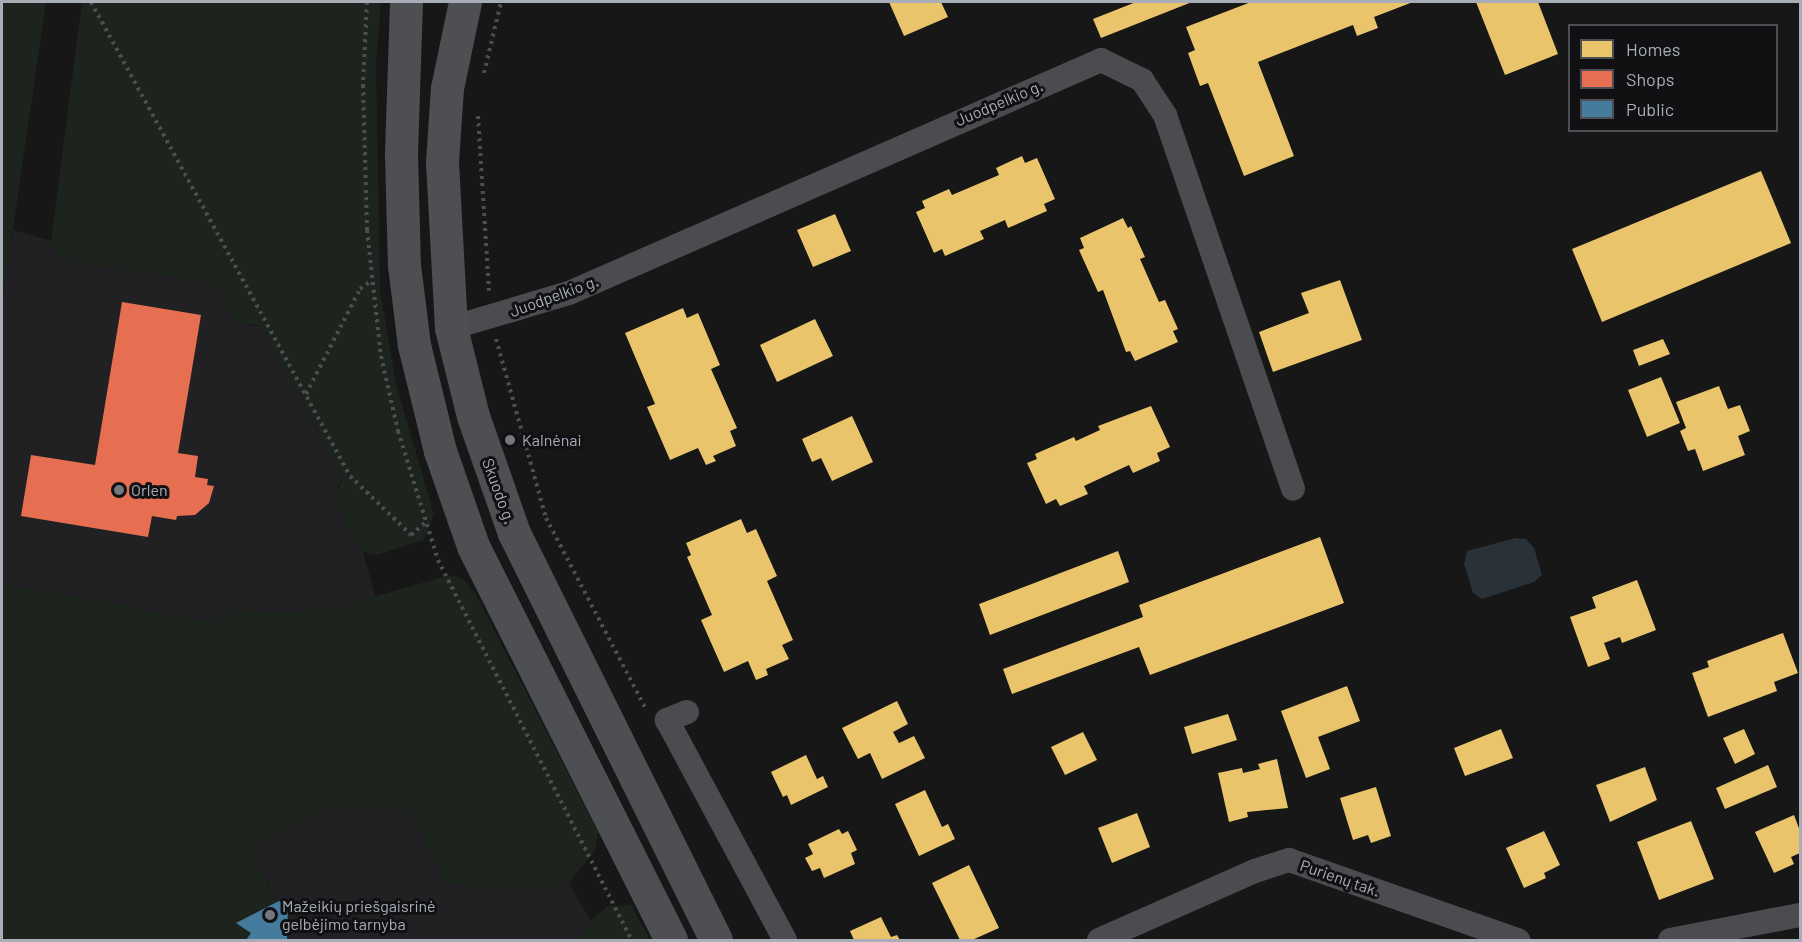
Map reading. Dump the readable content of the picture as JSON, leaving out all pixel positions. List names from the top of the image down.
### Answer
{
  "streets": {
    "main road": ["Skuodo g."],
    "street": ["Juodpelkio g.", "Purienų tak."]
  },
  "crossings": [
    ["Juodpelkio g.", "Skuodo g."]
  ],
  "places": ["Kalnėnai", "Orlen", "Mažeikių priešgaisrinė gelbėjimo tarnyba"],
  "legend": ["Homes", "Shops", "Public"]
}
